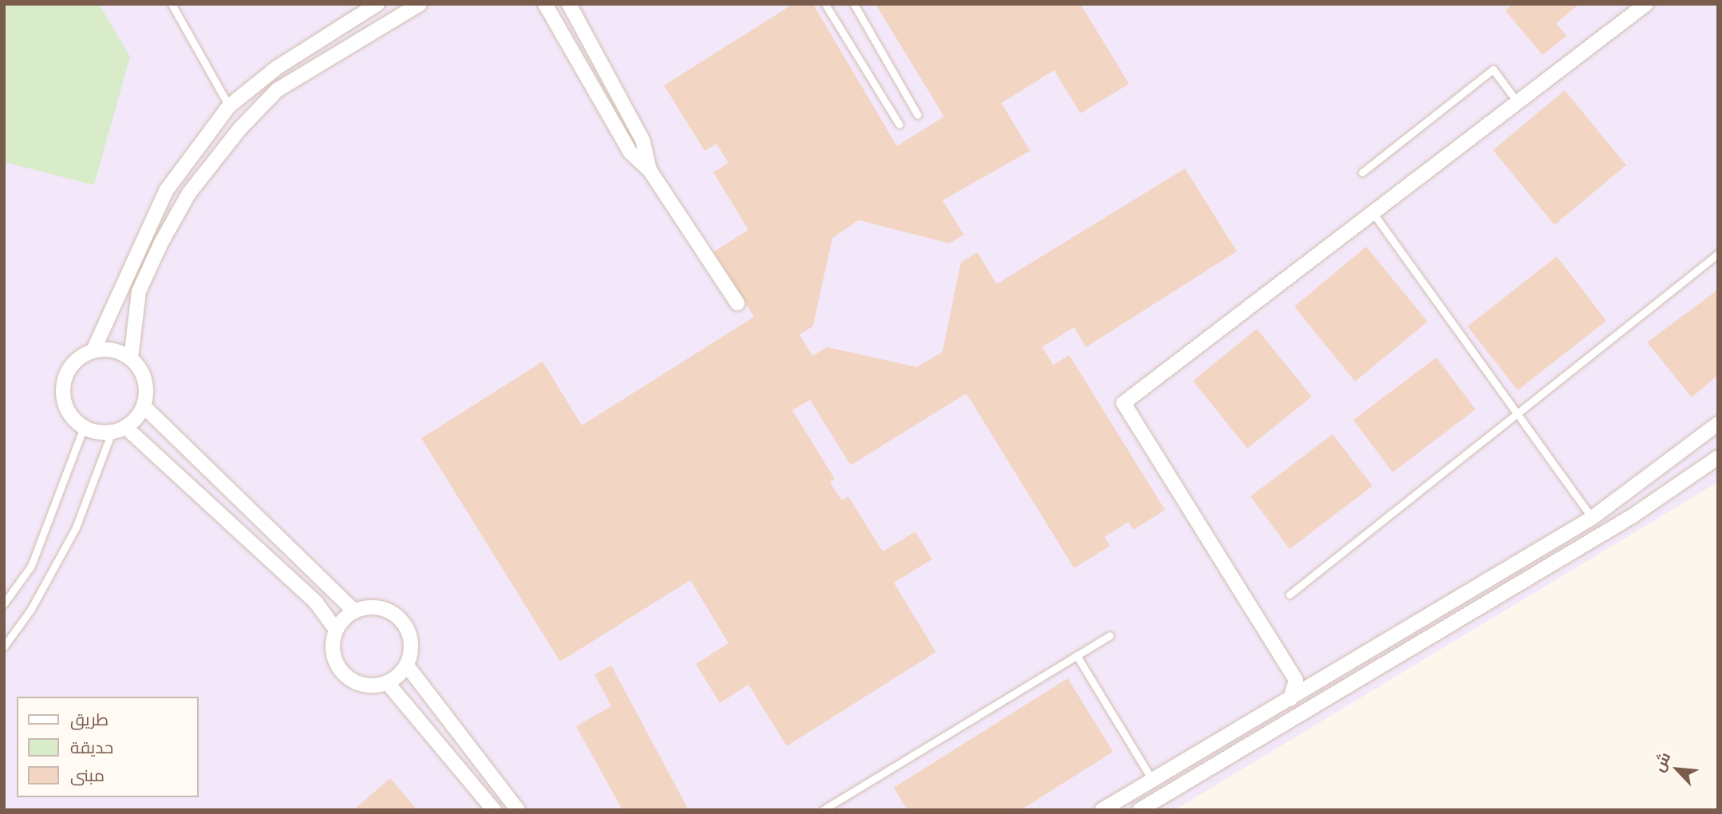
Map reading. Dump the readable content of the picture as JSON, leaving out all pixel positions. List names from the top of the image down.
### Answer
{
  "legend": ["طريق", "حديقة", "مبنى"],
  "north": "top left"
}
